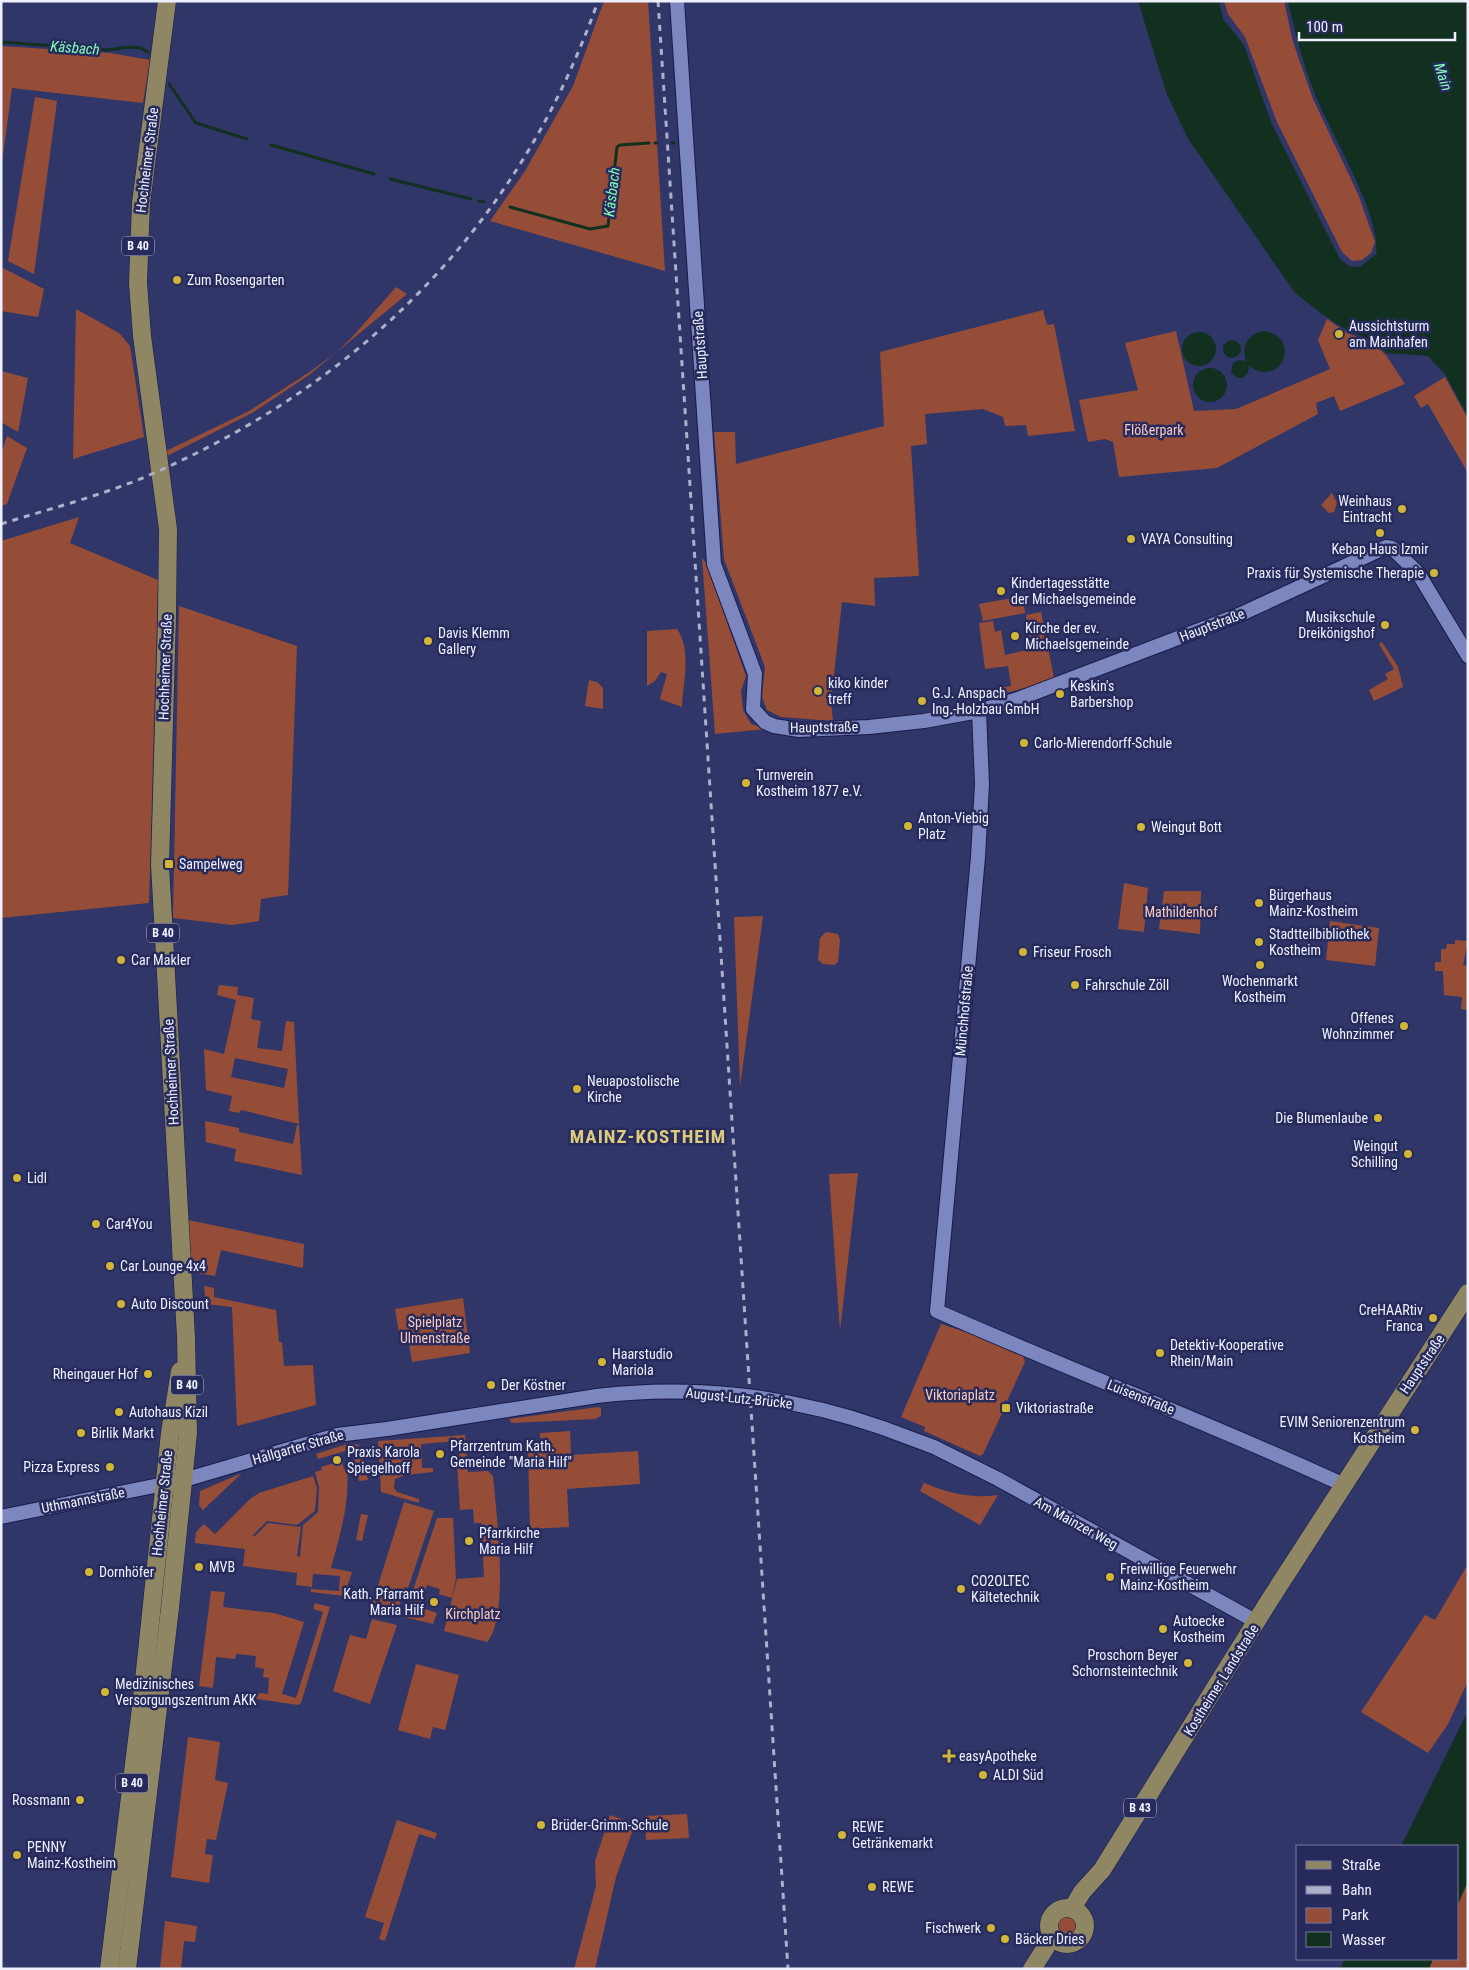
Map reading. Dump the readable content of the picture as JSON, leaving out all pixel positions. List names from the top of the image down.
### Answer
{
  "streets": {
    "main road": [
      "Hochheimer Straße",
      "B 40",
      "Hauptstraße",
      "Kostheimer Landstraße",
      "B 43"
    ],
    "street": [
      "Münchhofstraße",
      "Luisenstraße",
      "August-Lutz-Brücke",
      "Hallgarter Straße",
      "Uthmannstraße",
      "Am Mainzer Weg"
    ]
  },
  "crossings": [
    ["Hochheimer Straße", "Hallgarter Straße"],
    ["Hochheimer Straße", "Uthmannstraße"],
    ["Hauptstraße", "Münchhofstraße"],
    ["Hauptstraße", "Luisenstraße"],
    ["Hauptstraße", "Kostheimer Landstraße"],
    ["Münchhofstraße", "Luisenstraße"],
    ["Luisenstraße", "Kostheimer Landstraße"],
    ["August-Lutz-Brücke", "Hallgarter Straße"],
    ["August-Lutz-Brücke", "Am Mainzer Weg"],
    ["Hallgarter Straße", "Uthmannstraße"],
    ["Am Mainzer Weg", "Kostheimer Landstraße"],
    ["Kostheimer Landstraße", "B 43"]
  ],
  "districts": ["MAINZ-KOSTHEIM"],
  "water": ["Käsbach", "Main"],
  "parks": [
    "Flößerpark",
    "Mathildenhof",
    "Spielplatz Ulmenstraße",
    "Viktoriaplatz",
    "Kirchplatz"
  ],
  "places": {
    "other": [
      "Zum Rosengarten",
      "Aussichtsturm am Mainhafen",
      "Weinhaus Eintracht",
      "Kebap Haus Izmir",
      "VAYA Consulting",
      "Praxis für Systemische Therapie",
      "Kindertagesstätte der Michaelsgemeinde",
      "Musikschule Dreikönigshof",
      "Kirche der ev. Michaelsgemeinde",
      "Davis Klemm Gallery",
      "kiko kinder treff",
      "Keskin's Barbershop",
      "G.J. Anspach Ing.-Holzbau GmbH",
      "Carlo-Mierendorff-Schule",
      "Turnverein Kostheim 1877 e.V.",
      "Anton-Viebig Platz",
      "Weingut Bott",
      "Bürgerhaus Mainz-Kostheim",
      "Stadtteilbibliothek Kostheim",
      "Friseur Frosch",
      "Car Makler",
      "Wochenmarkt Kostheim",
      "Fahrschule Zöll",
      "Offenes Wohnzimmer",
      "Neuapostolische Kirche",
      "Die Blumenlaube",
      "Weingut Schilling",
      "Lidl",
      "Car4You",
      "Car Lounge 4x4",
      "Auto Discount",
      "CreHAARtiv Franca",
      "Detektiv-Kooperative Rhein/Main",
      "Haarstudio Mariola",
      "Rheingauer Hof",
      "Der Köstner",
      "Autohaus Kizil",
      "EVIM Seniorenzentrum Kostheim",
      "Birlik Markt",
      "Pfarrzentrum Kath. Gemeinde \"Maria Hilf\"",
      "Praxis Karola Spiegelhoff",
      "Pizza Express",
      "Pfarrkirche Maria Hilf",
      "MVB",
      "Dornhöfer",
      "Freiwillige Feuerwehr Mainz-Kostheim",
      "CO2OLTEC Kältetechnik",
      "Kath. Pfarramt Maria Hilf",
      "Autoecke Kostheim",
      "Proschorn Beyer Schornsteintechnik",
      "Medizinisches Versorgungszentrum AKK",
      "ALDI Süd",
      "Rossmann",
      "Brüder-Grimm-Schule",
      "REWE Getränkemarkt",
      "PENNY Mainz-Kostheim",
      "REWE",
      "Fischwerk",
      "Bäcker Dries"
    ],
    "transit": ["Sampelweg", "Viktoriastraße"],
    "health": ["easyApotheke"]
  },
  "legend": [
    "Straße",
    "Bahn",
    "Park",
    "Wasser"
  ],
  "scale_bar": "100 m"
}
